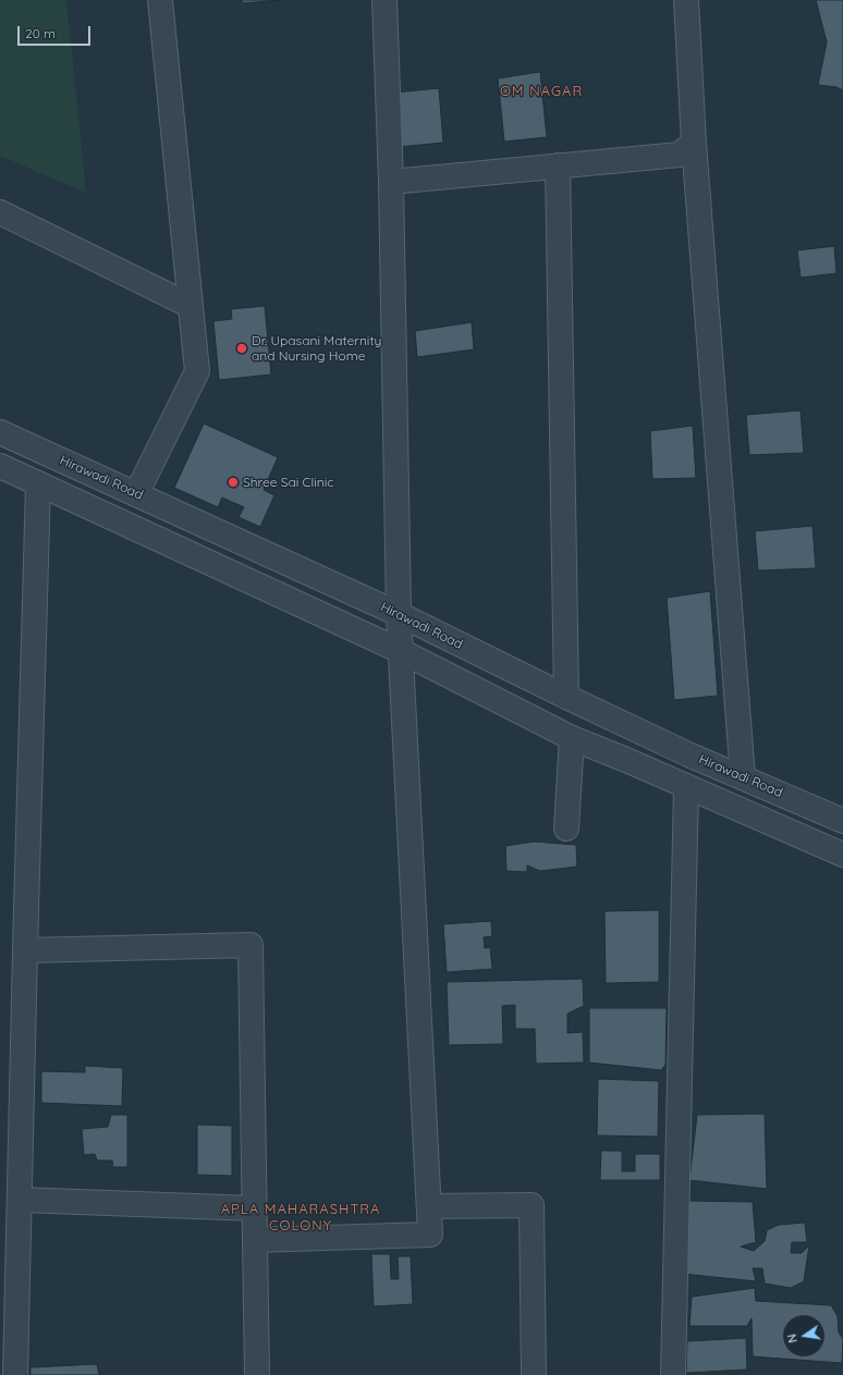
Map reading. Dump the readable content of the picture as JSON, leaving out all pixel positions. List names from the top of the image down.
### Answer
{
  "streets": {
    "street": ["Hirawadi Road"]
  },
  "districts": ["OM NAGAR", "APLA MAHARASHTRA COLONY"],
  "places": ["Dr. Upasani Maternity and Nursing Home", "Shree Sai Clinic"],
  "scale_bar": "20 m",
  "north": "left"
}
